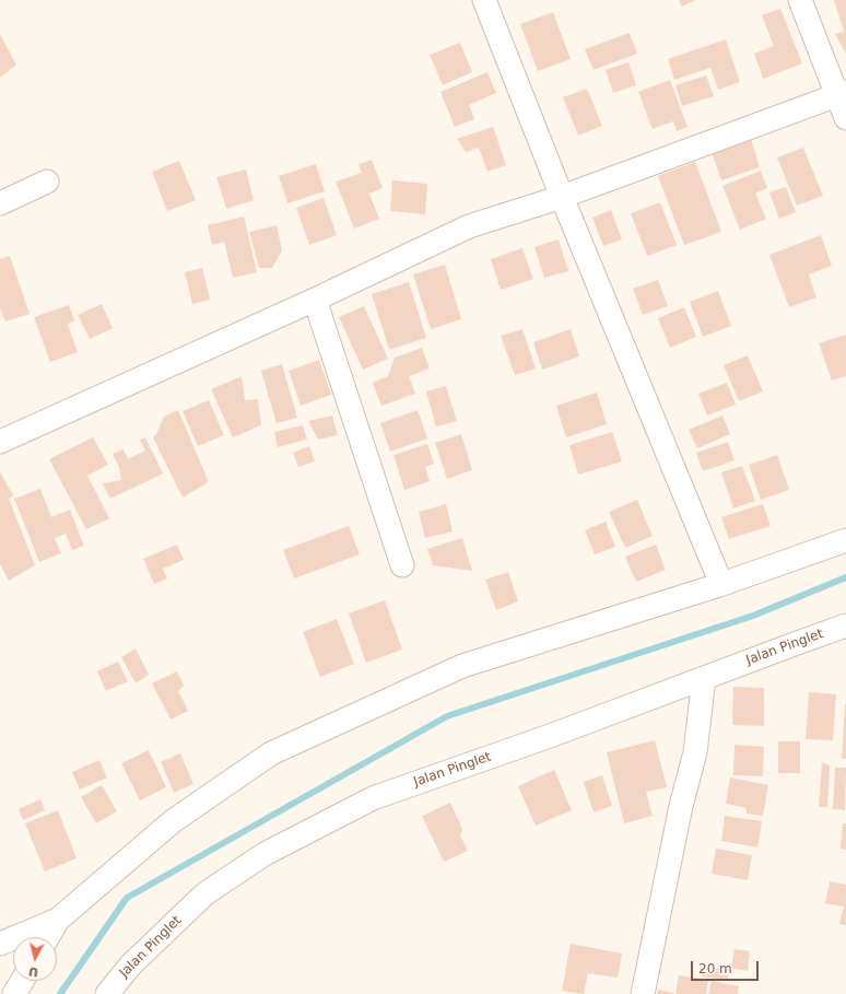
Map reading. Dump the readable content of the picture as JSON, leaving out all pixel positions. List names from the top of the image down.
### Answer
{
  "streets": {
    "street": ["Jalan Pinglet"]
  },
  "scale_bar": "20 m",
  "north": "bottom"
}
